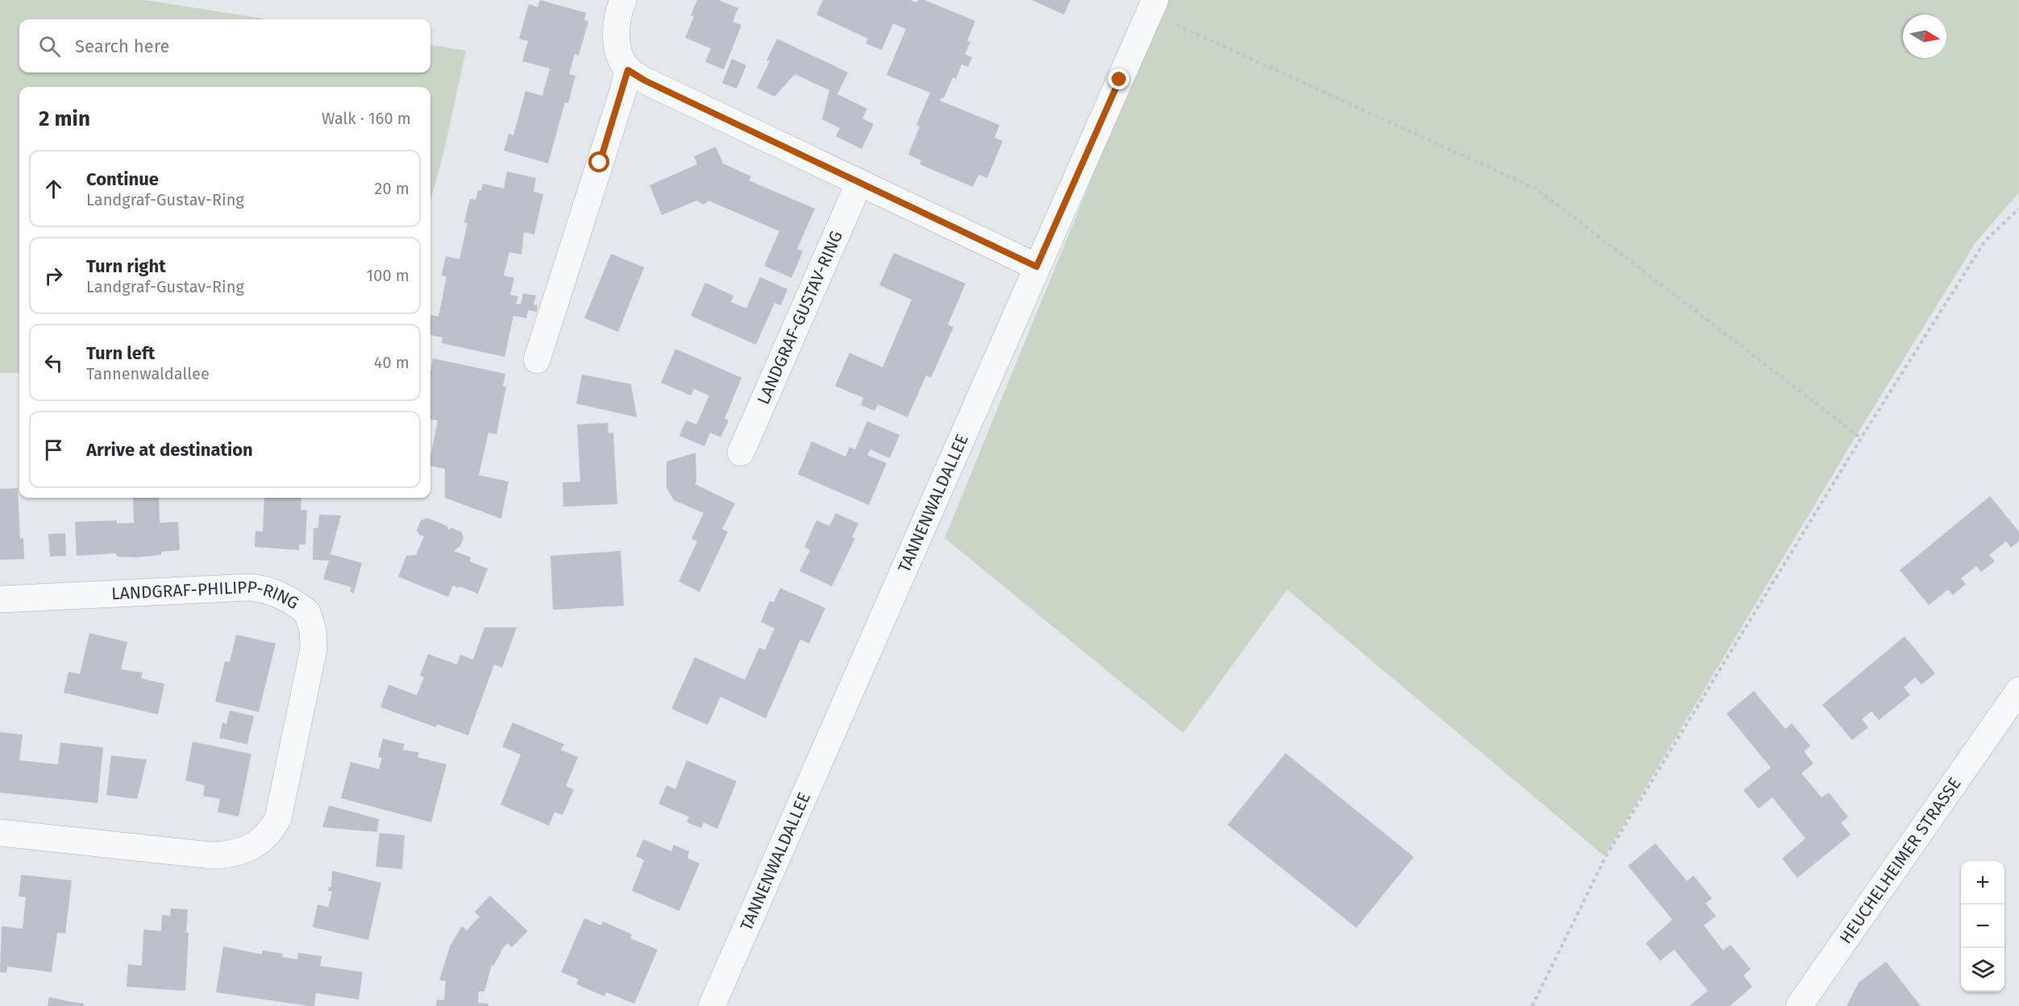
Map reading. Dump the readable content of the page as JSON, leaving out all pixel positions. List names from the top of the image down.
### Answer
{
  "streets": {
    "street": [
      "LANDGRAF-GUSTAV-RING",
      "TANNENWALDALLEE",
      "LANDGRAF-PHILIPP-RING",
      "HEUCHELHEIMER STRASSE"
    ]
  },
  "north": "right",
  "page": {
    "search": "Search here",
    "heading": ["2 min", "Walk · 160 m"],
    "list": [
      ["Continue", "Landgraf-Gustav-Ring", "20 m"],
      ["Turn right", "Landgraf-Gustav-Ring", "100 m"],
      ["Turn left", "Tannenwaldallee", "40 m"],
      "Arrive at destination"
    ],
    "map_buttons": ["+", "−"]
  }
}
